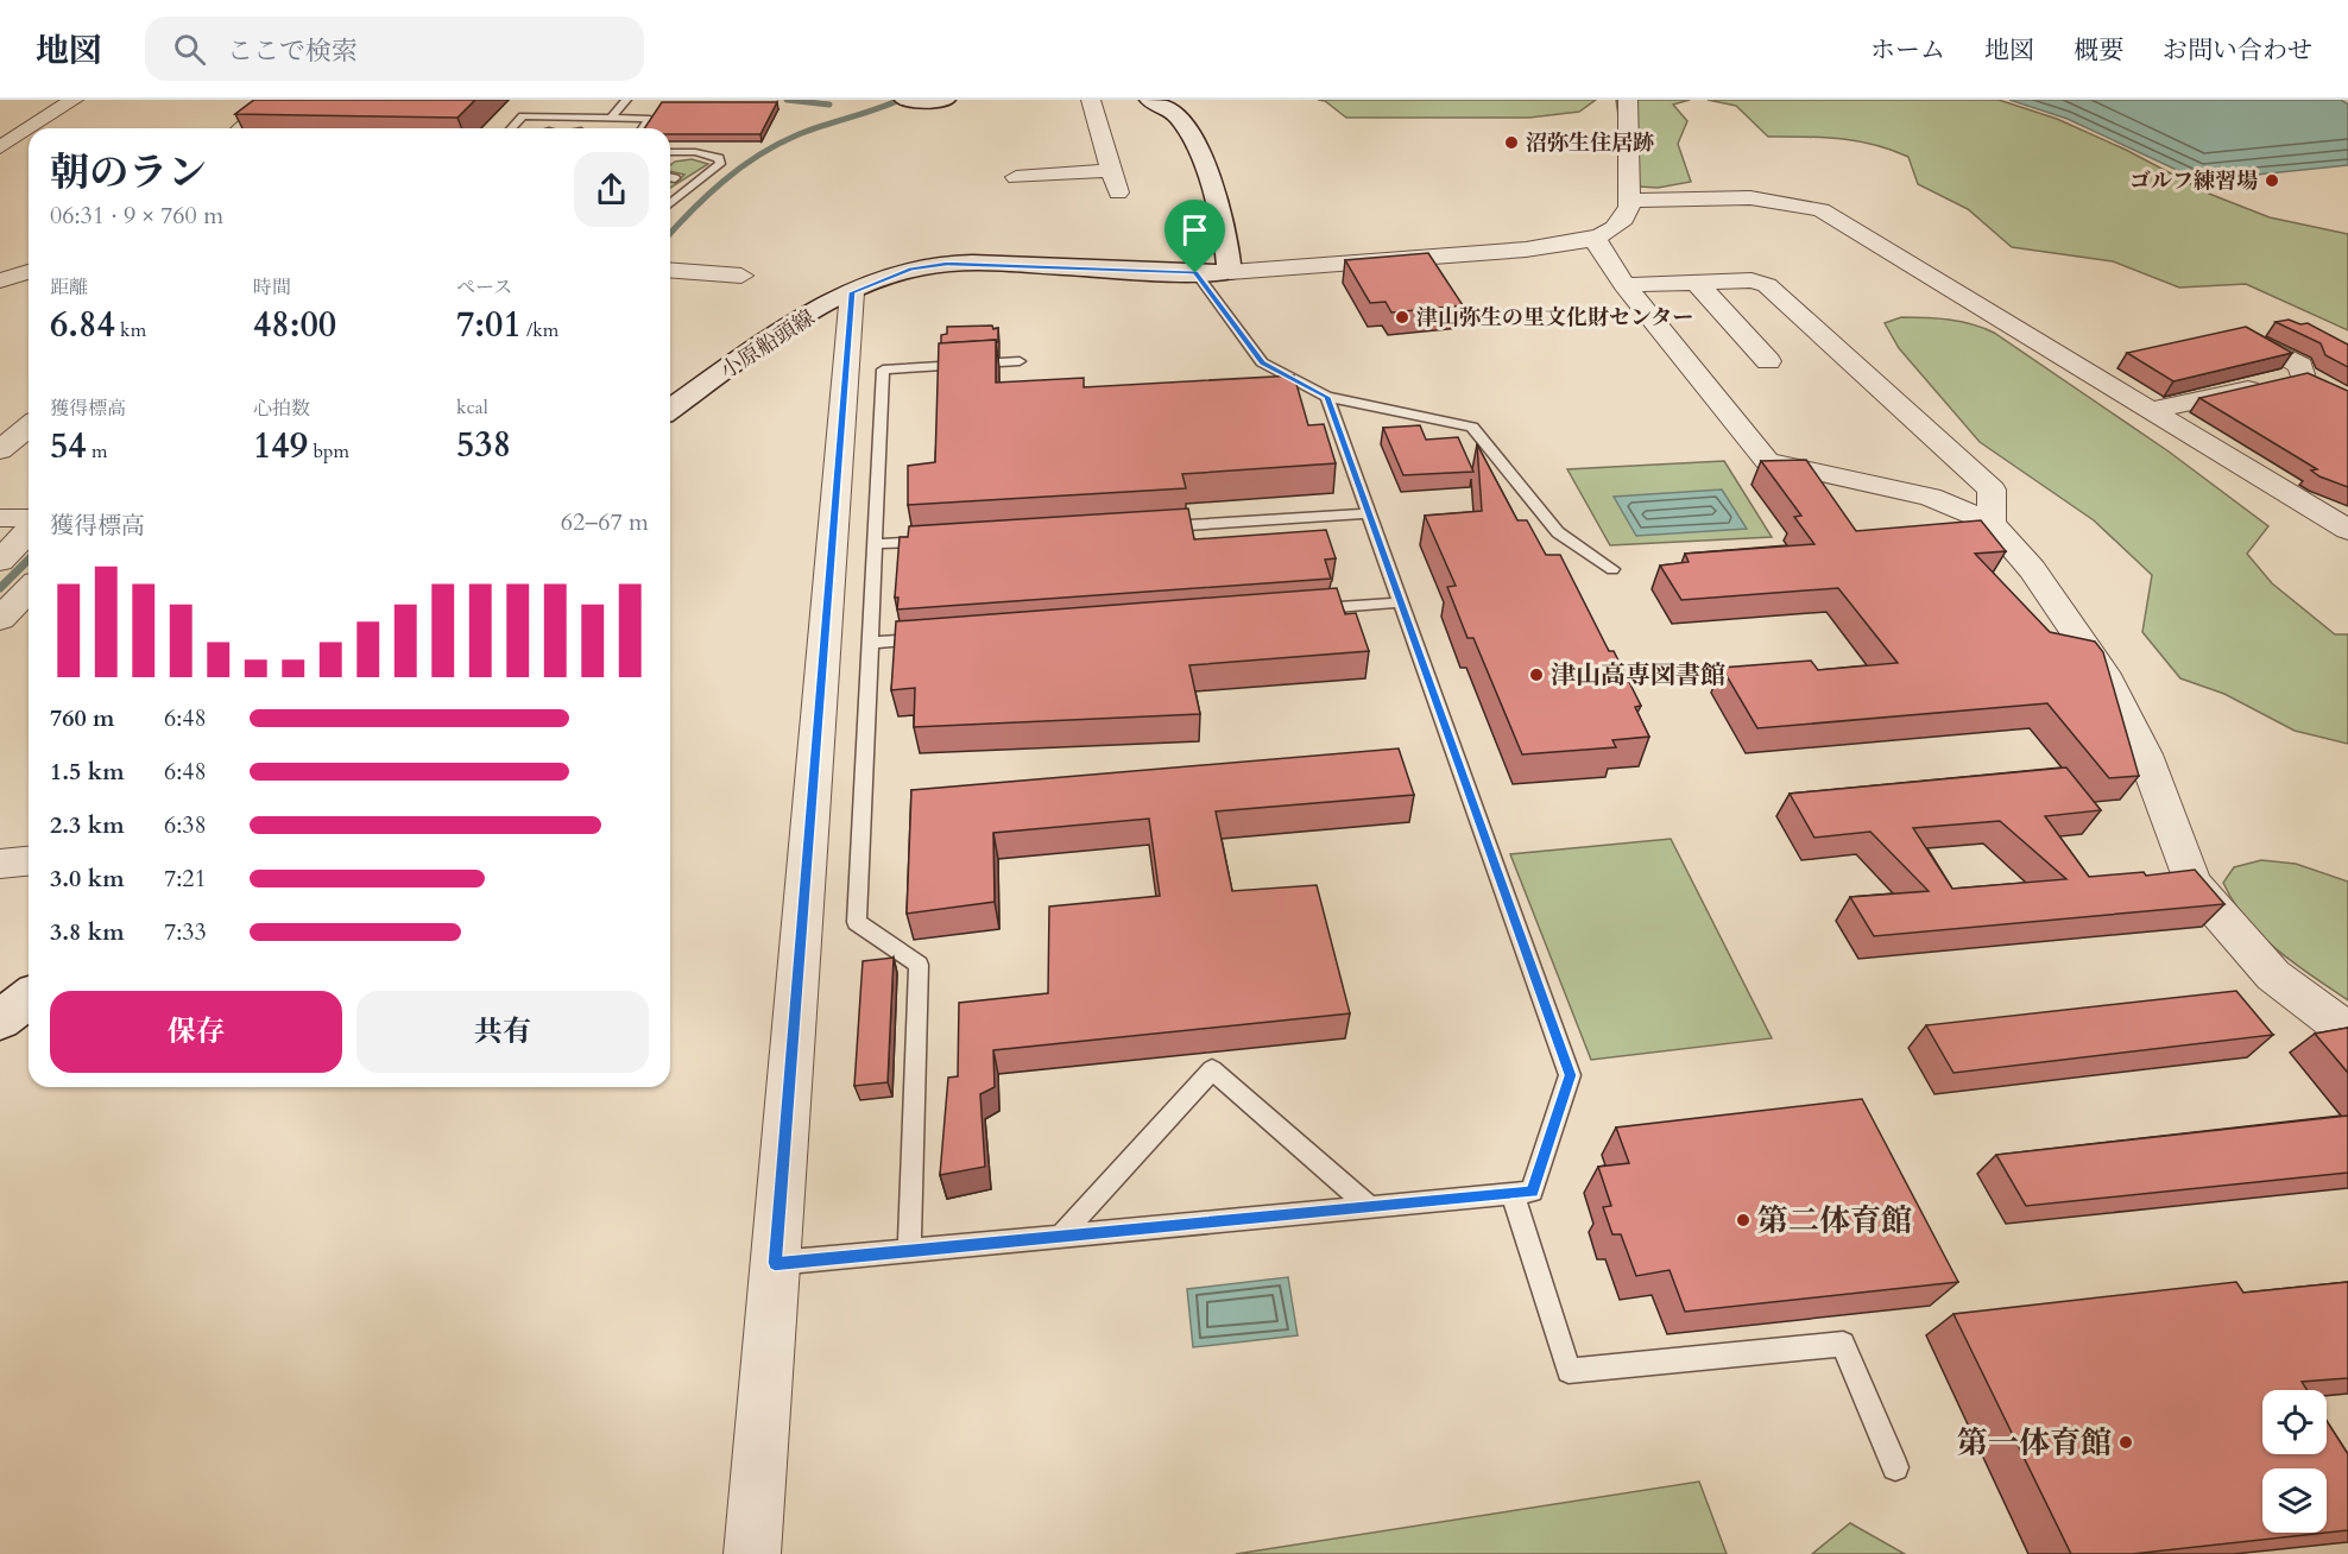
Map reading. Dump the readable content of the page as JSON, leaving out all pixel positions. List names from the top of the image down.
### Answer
{
  "streets": {
    "main road": ["小原船頭線"]
  },
  "places": [
    "沼弥生住居跡",
    "ゴルフ練習場",
    "津山弥生の里文化財センター",
    "津山高専図書館",
    "第二体育館",
    "第一体育館"
  ],
  "page": {
    "header": "地図",
    "search": "ここで検索",
    "nav": [
      "ホーム",
      "地図",
      "概要",
      "お問い合わせ"
    ],
    "heading": ["朝のラン", "06:31 · 9 × 760 m"],
    "stats": [
      ["距離", "6.84 km"],
      ["時間", "48:00"],
      ["ペース", "7:01 /km"],
      ["獲得標高", "54 m"],
      ["心拍数", "149 bpm"],
      ["kcal", "538"]
    ],
    "chart": ["獲得標高", "62–67 m"],
    "list": [
      {
        "name": "760 m",
        "note": "6:48"
      },
      {
        "name": "1.5 km",
        "note": "6:48"
      },
      {
        "name": "2.3 km",
        "note": "6:38"
      },
      {
        "name": "3.0 km",
        "note": "7:21"
      },
      {
        "name": "3.8 km",
        "note": "7:33"
      }
    ],
    "buttons": ["保存", "共有"]
  }
}
